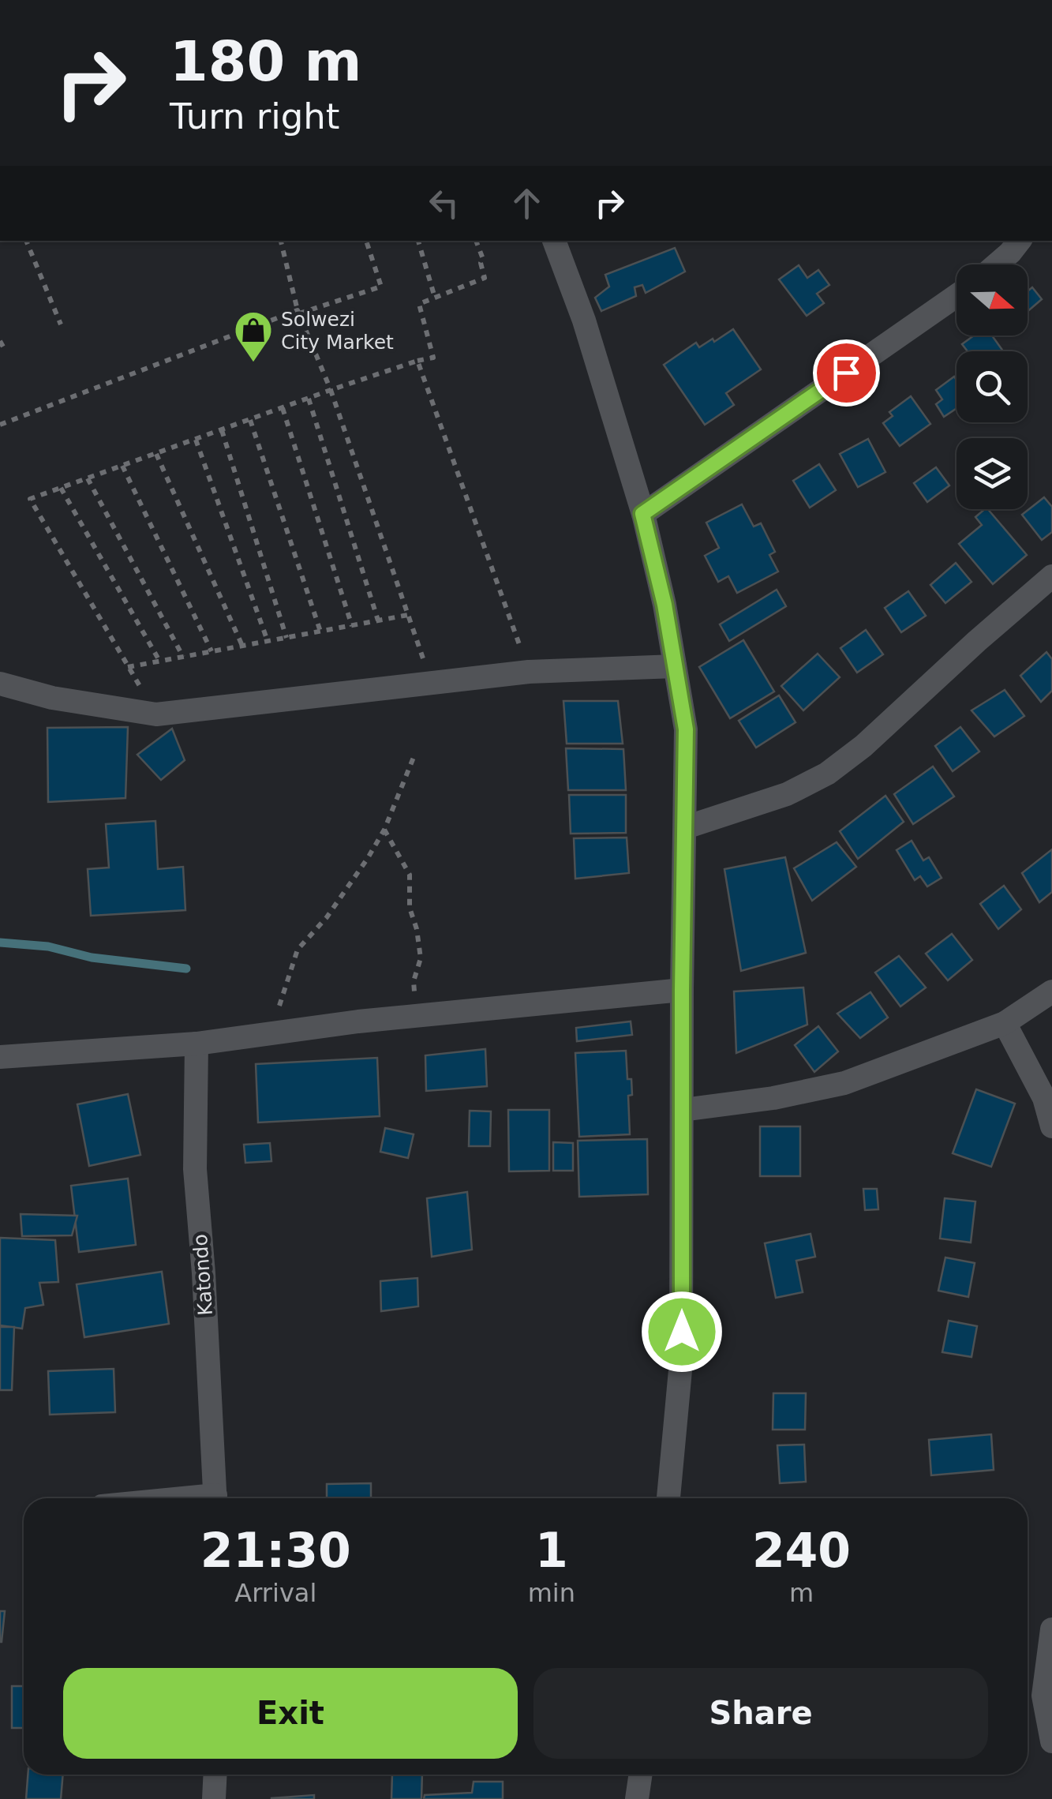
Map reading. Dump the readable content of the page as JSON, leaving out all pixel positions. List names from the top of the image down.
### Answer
{
  "streets": {
    "street": ["Katondo"]
  },
  "places": {
    "shop": ["Solwezi City Market"]
  },
  "north": "right",
  "page": {
    "turn": ["180 m", "Turn right"],
    "eta": [
      "21:30",
      "Arrival",
      "1",
      "min",
      "240",
      "m"
    ],
    "buttons": ["Exit", "Share"]
  }
}
